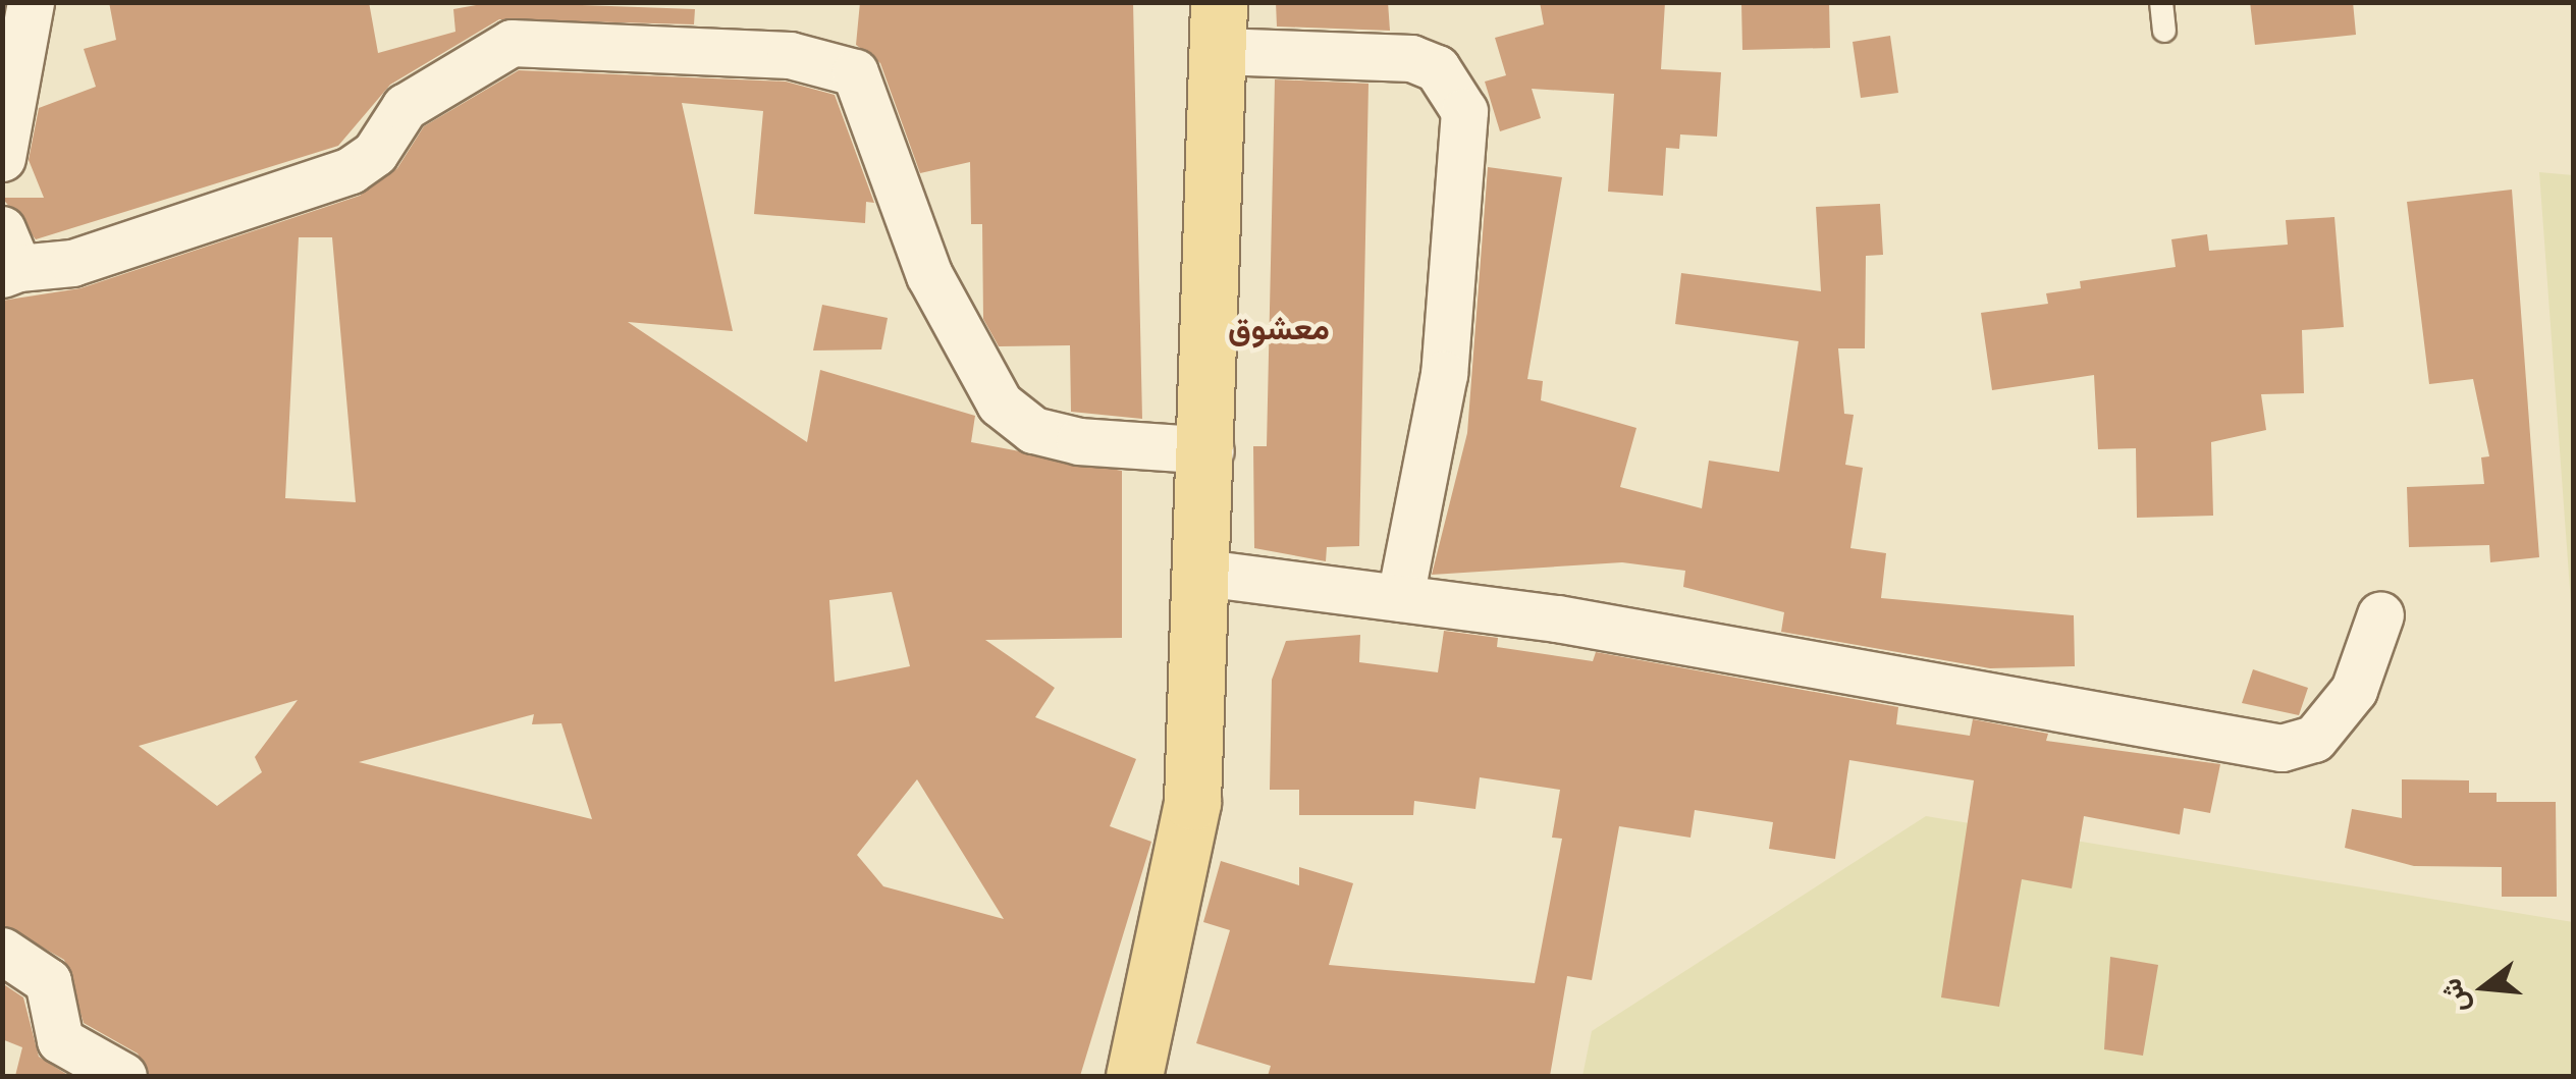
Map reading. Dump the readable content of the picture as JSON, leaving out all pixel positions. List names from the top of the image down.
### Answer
{
  "districts": ["معشوق"],
  "north": "left"
}
